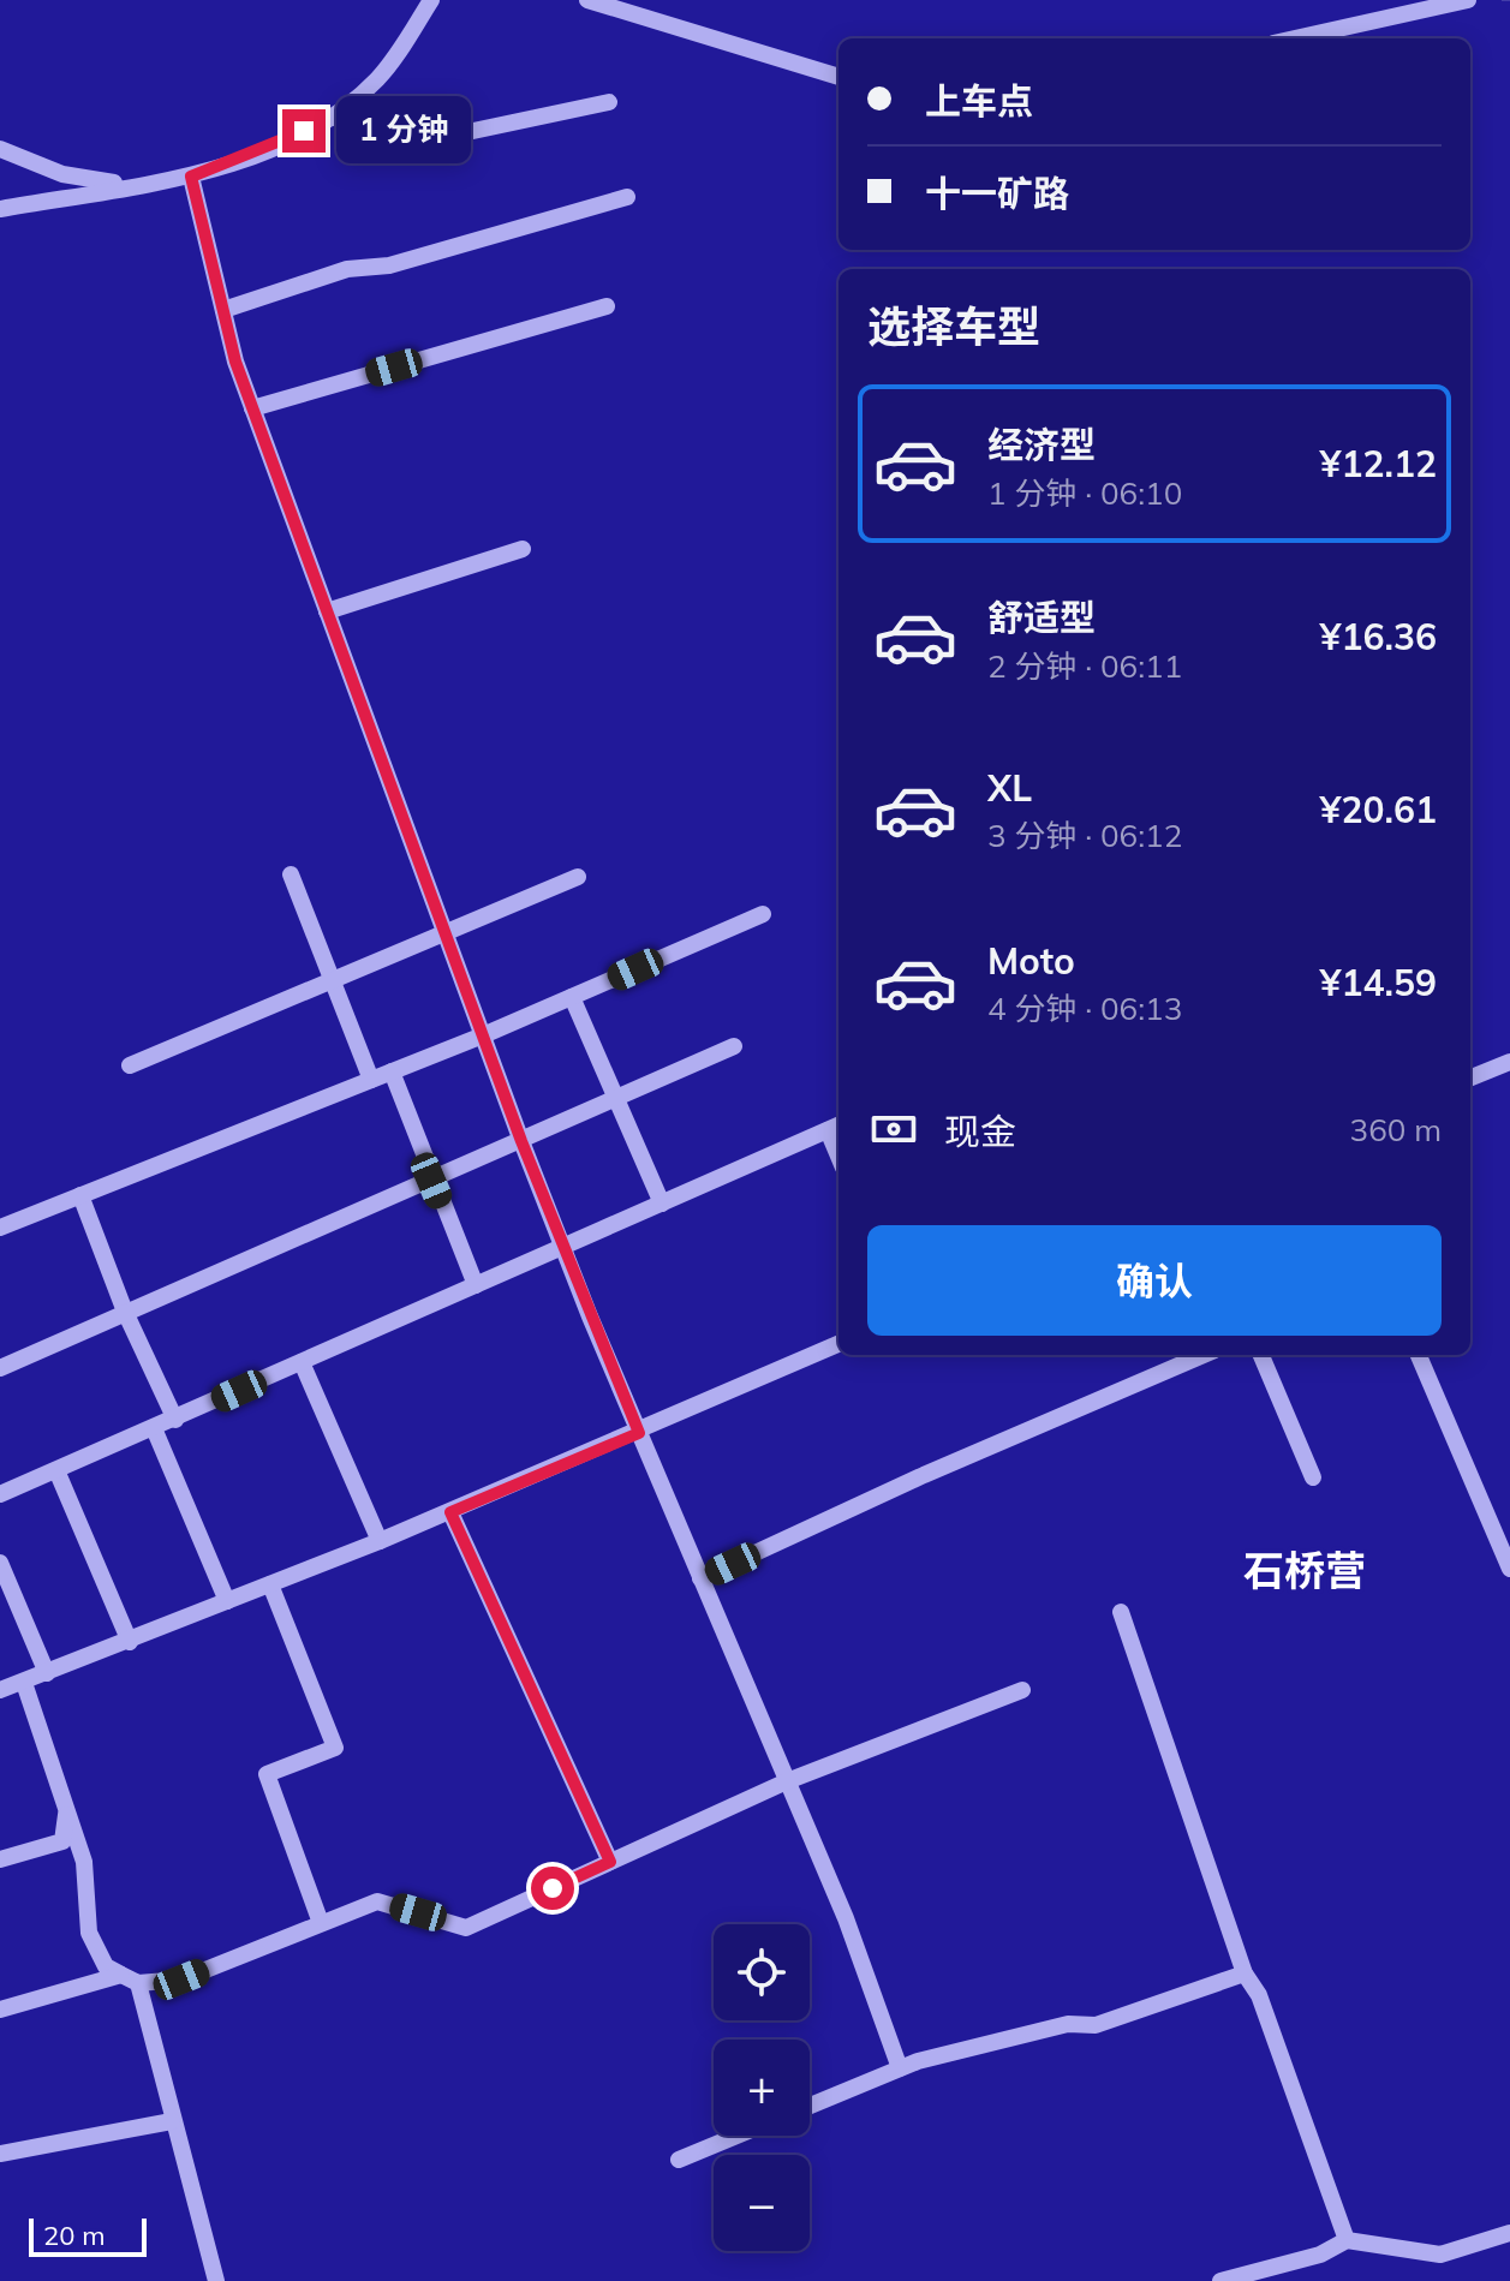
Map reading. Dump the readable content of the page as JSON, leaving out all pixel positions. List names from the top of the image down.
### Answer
{
  "districts": ["石桥营"],
  "scale_bar": "20 m",
  "page": {
    "banner": ["上车点", "十一矿路"],
    "bubble": "1 分钟",
    "heading": "选择车型",
    "list": [
      {
        "name": "经济型",
        "note": "1 分钟 · 06:10",
        "value": "¥12.12"
      },
      {
        "name": "舒适型",
        "note": "2 分钟 · 06:11",
        "value": "¥16.36"
      },
      {
        "name": "XL",
        "note": "3 分钟 · 06:12",
        "value": "¥20.61"
      },
      {
        "name": "Moto",
        "note": "4 分钟 · 06:13",
        "value": "¥14.59"
      }
    ],
    "pay": ["现金", "360 m"],
    "buttons": "确认",
    "map_buttons": ["+", "−"],
    "scale": "20 m"
  }
}
